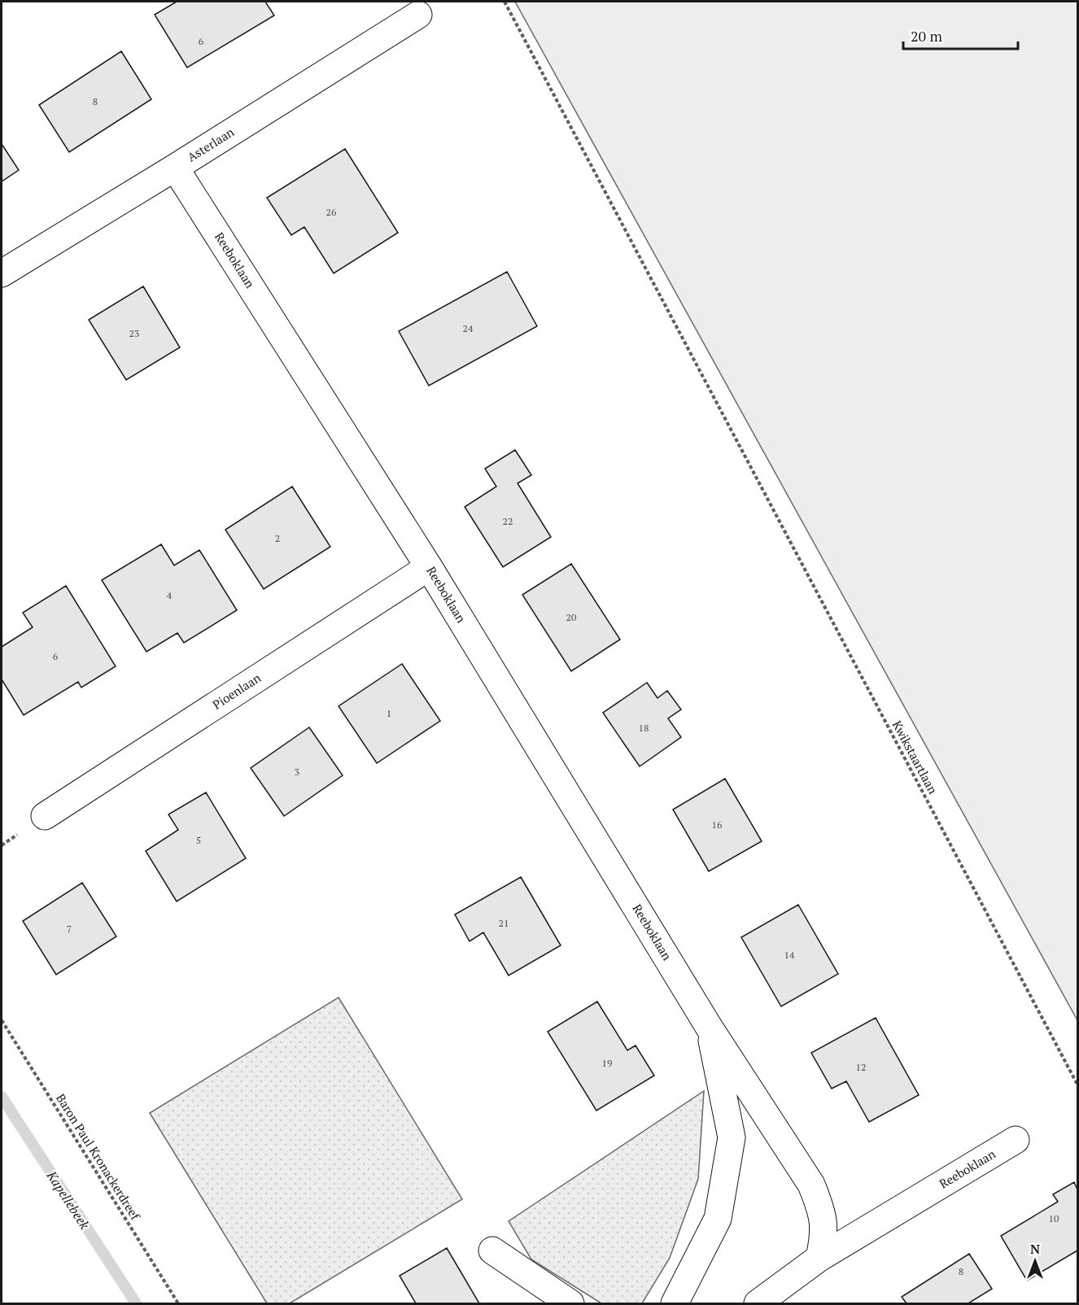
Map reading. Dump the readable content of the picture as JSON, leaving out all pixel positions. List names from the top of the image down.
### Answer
{
  "streets": {
    "street": ["Asterlaan", "Reeboklaan", "Pioenlaan"],
    "path": ["Kwikstaartlaan", "Baron Paul Kronackerdreef"]
  },
  "crossings": [
    ["Asterlaan", "Reeboklaan"],
    ["Reeboklaan", "Pioenlaan"]
  ],
  "water": ["Kapellebeek"],
  "house_numbers": [
    "6",
    "8",
    "26",
    "24",
    "23",
    "22",
    "2",
    "4",
    "20",
    "6",
    "1",
    "18",
    "3",
    "16",
    "5",
    "21",
    "7",
    "14",
    "19",
    "12",
    "10",
    "8"
  ],
  "scale_bar": "20 m",
  "north": "top"
}
